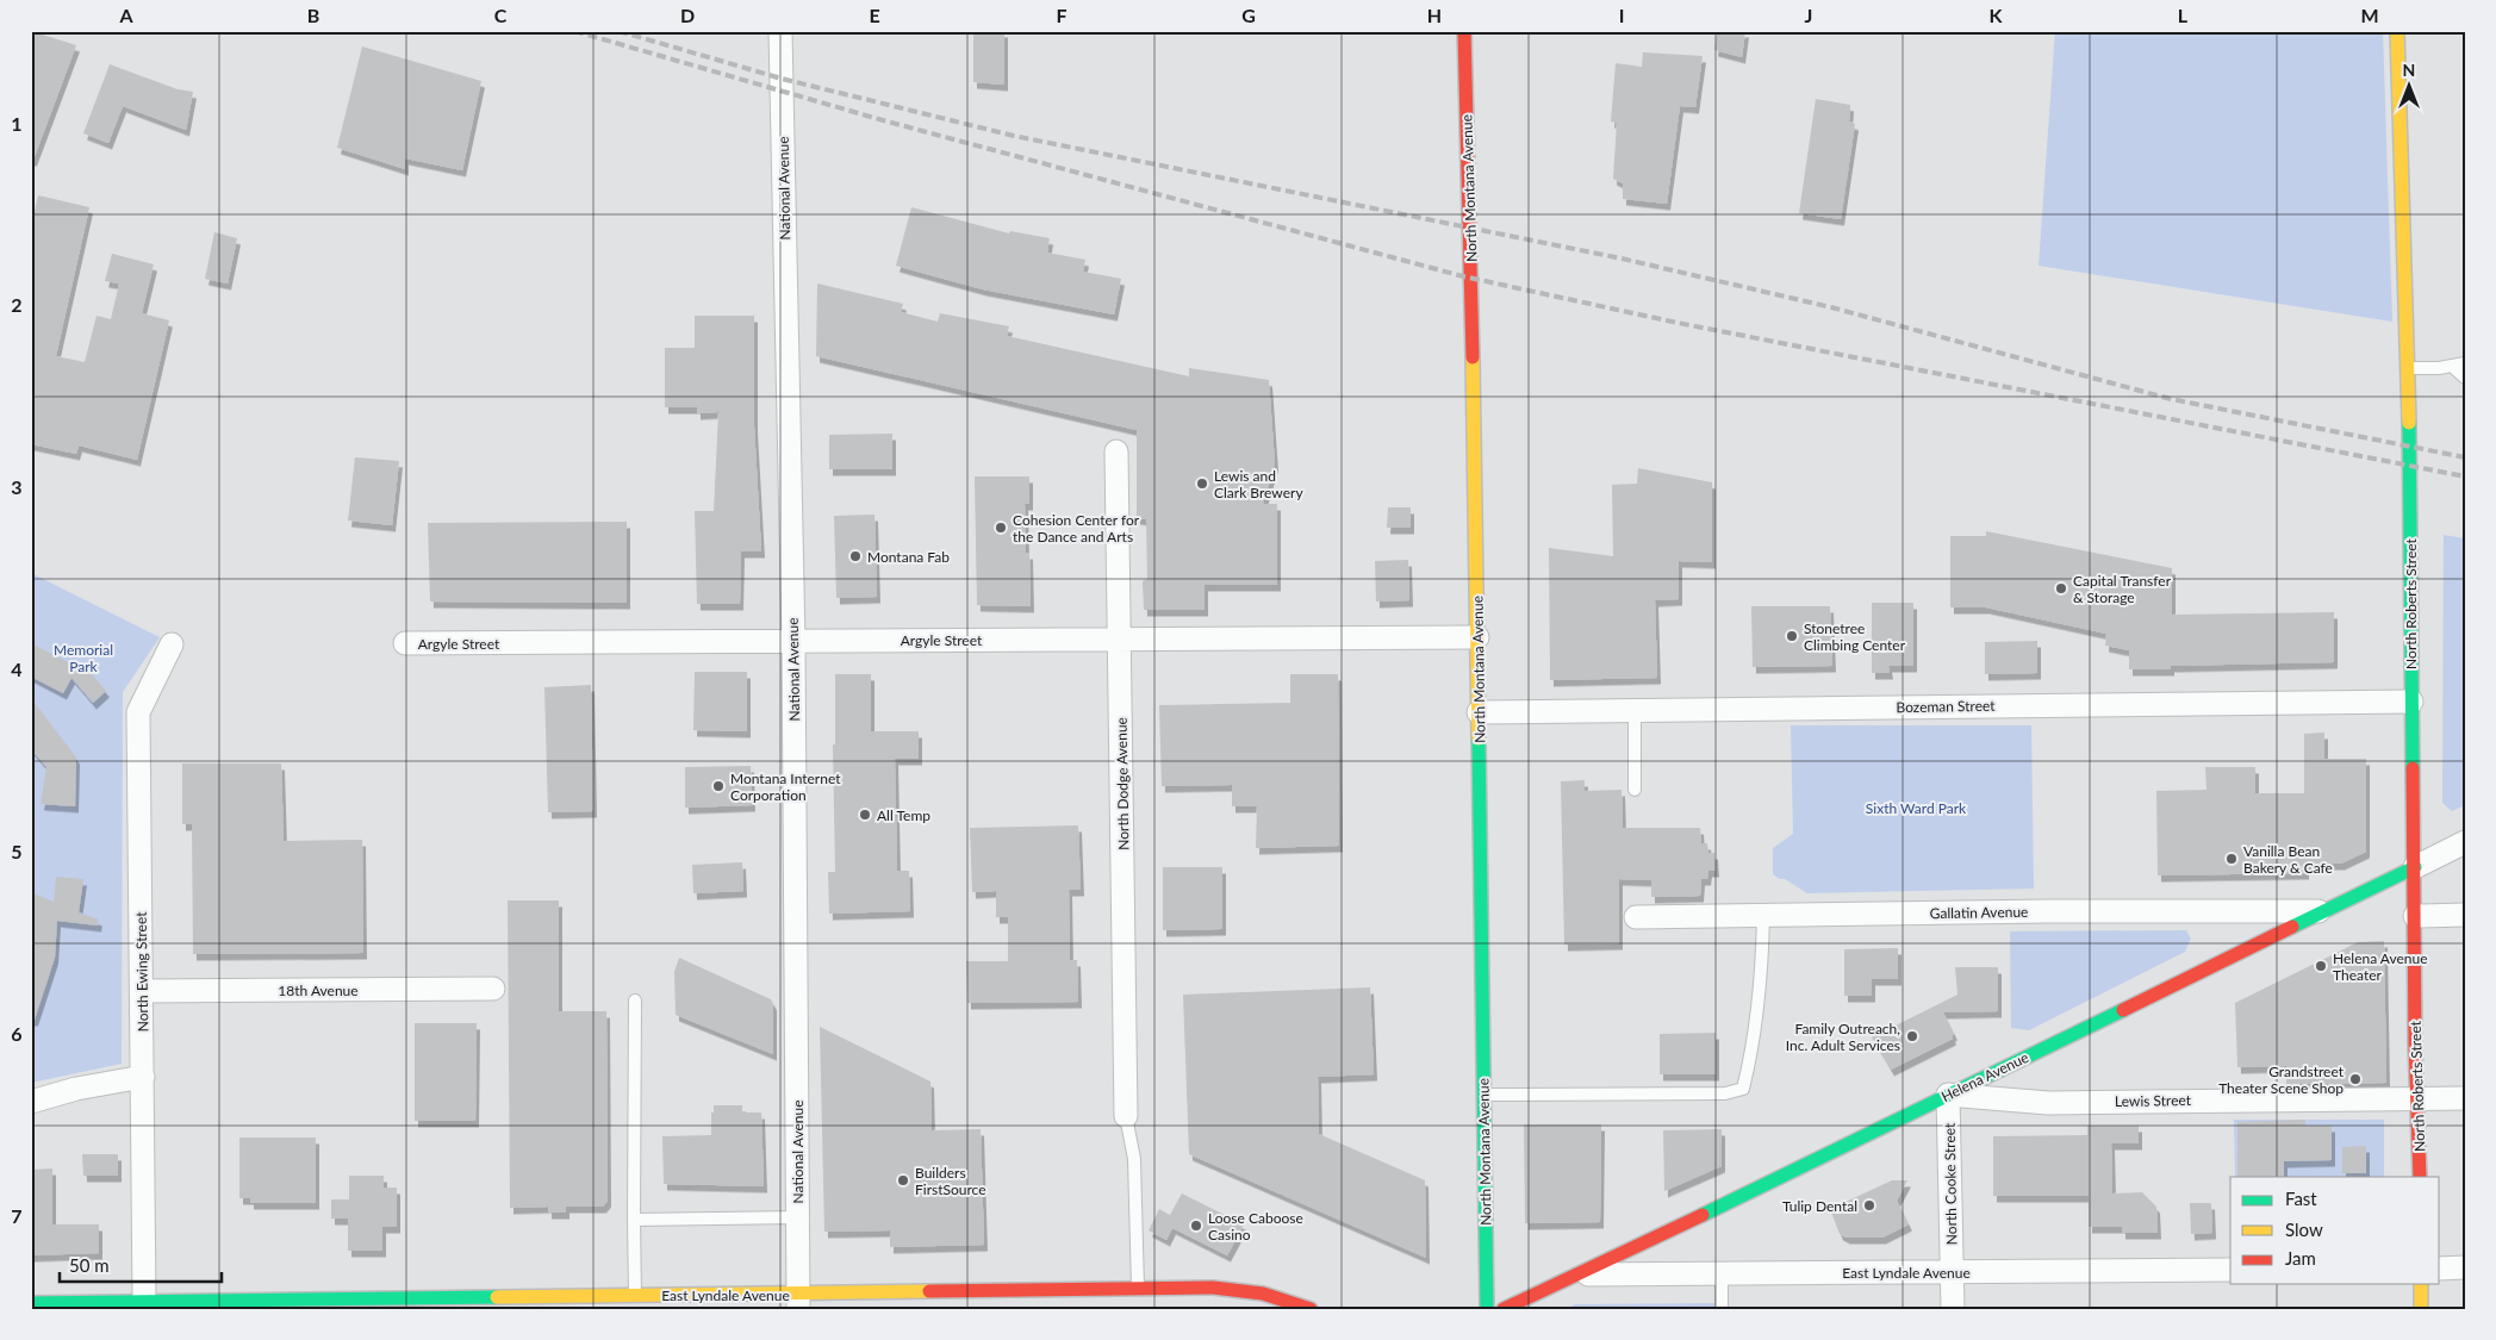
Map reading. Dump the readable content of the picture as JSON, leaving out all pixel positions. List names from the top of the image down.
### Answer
{
  "streets": {
    "main road": [
      "North Montana Avenue",
      "North Roberts Street",
      "Helena Avenue",
      "East Lyndale Avenue"
    ],
    "street": [
      "National Avenue",
      "Argyle Street",
      "Bozeman Street",
      "North Dodge Avenue",
      "Gallatin Avenue",
      "North Ewing Street",
      "18th Avenue",
      "Lewis Street",
      "North Cooke Street"
    ]
  },
  "crossings": [
    ["National Avenue", "Argyle Street"],
    ["National Avenue", "East Lyndale Avenue"],
    ["North Montana Avenue", "Argyle Street"],
    ["North Montana Avenue", "Bozeman Street"],
    ["North Roberts Street", "Bozeman Street"],
    ["North Roberts Street", "Helena Avenue"],
    ["North Roberts Street", "Lewis Street"],
    ["Argyle Street", "North Dodge Avenue"],
    ["Gallatin Avenue", "Helena Avenue"],
    ["North Ewing Street", "18th Avenue"],
    ["North Ewing Street", "East Lyndale Avenue"],
    ["Helena Avenue", "Lewis Street"],
    ["Helena Avenue", "North Cooke Street"],
    ["Helena Avenue", "East Lyndale Avenue"],
    ["Lewis Street", "North Cooke Street"],
    ["North Cooke Street", "East Lyndale Avenue"]
  ],
  "parks": ["Memorial Park", "Sixth Ward Park"],
  "places": [
    "Lewis and Clark Brewery",
    "Cohesion Center for the Dance and Arts",
    "Montana Fab",
    "Capital Transfer & Storage",
    "Stonetree Climbing Center",
    "Montana Internet Corporation",
    "All Temp",
    "Vanilla Bean Bakery & Cafe",
    "Helena Avenue Theater",
    "Family Outreach, Inc. Adult Services",
    "Grandstreet Theater Scene Shop",
    "Builders FirstSource",
    "Tulip Dental",
    "Loose Caboose Casino"
  ],
  "legend": ["Fast", "Slow", "Jam"],
  "scale_bar": "50 m",
  "north": "top",
  "grid": {
    "columns": [
      "A",
      "B",
      "C",
      "D",
      "E",
      "F",
      "G",
      "H",
      "I",
      "J",
      "K",
      "L",
      "M"
    ],
    "rows": [
      "1",
      "2",
      "3",
      "4",
      "5",
      "6",
      "7"
    ]
  }
}
